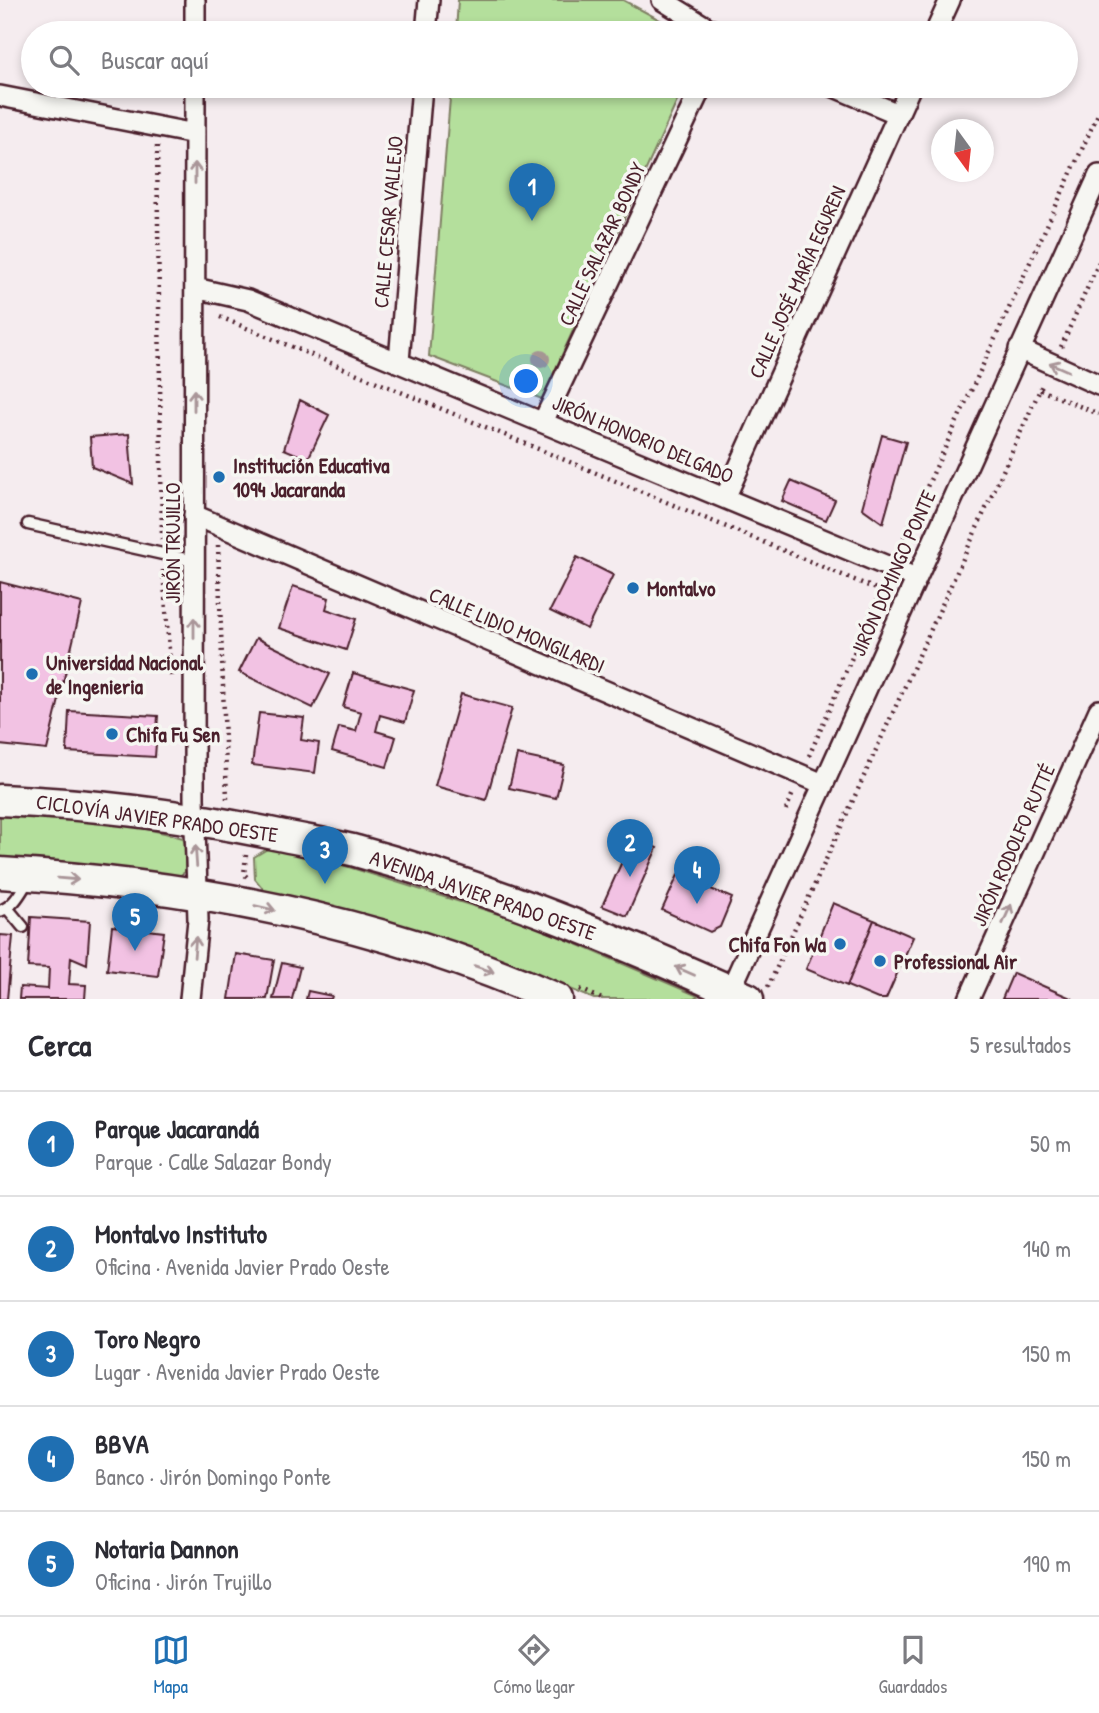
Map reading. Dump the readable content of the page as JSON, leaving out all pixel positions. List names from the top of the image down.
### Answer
{
  "streets": {
    "main road": ["AVENIDA JAVIER PRADO OESTE"],
    "street": [
      "CALLE CESAR VALLEJO",
      "CALLE SALAZAR BONDY",
      "CALLE JOSÉ MARÍA EGUREN",
      "JIRÓN HONORIO DELGADO",
      "JIRÓN TRUJILLO",
      "JIRÓN DOMINGO PONTE",
      "CALLE LIDIO MONGILARDI",
      "JIRÓN RODOLFO RUTTÉ"
    ]
  },
  "crossings": [
    ["CALLE CESAR VALLEJO", "JIRÓN HONORIO DELGADO"],
    ["CALLE SALAZAR BONDY", "JIRÓN HONORIO DELGADO"],
    ["CALLE JOSÉ MARÍA EGUREN", "JIRÓN HONORIO DELGADO"],
    ["JIRÓN HONORIO DELGADO", "JIRÓN TRUJILLO"],
    ["JIRÓN HONORIO DELGADO", "JIRÓN DOMINGO PONTE"],
    ["JIRÓN TRUJILLO", "CALLE LIDIO MONGILARDI"],
    ["JIRÓN TRUJILLO", "AVENIDA JAVIER PRADO OESTE"],
    ["JIRÓN DOMINGO PONTE", "CALLE LIDIO MONGILARDI"],
    ["JIRÓN DOMINGO PONTE", "AVENIDA JAVIER PRADO OESTE"]
  ],
  "one_way": ["JIRÓN TRUJILLO", "JIRÓN RODOLFO RUTTÉ"],
  "places": [
    "Institución Educativa 1094 Jacaranda",
    "Montalvo",
    "Universidad Nacional de Ingenieria",
    "Chifa Fu Sen",
    "Chifa Fon Wa",
    "Professional Air"
  ],
  "north": "bottom",
  "page": {
    "search": "Buscar aquí",
    "pins": [
      "1",
      "2",
      "3",
      "4",
      "5"
    ],
    "heading": ["Cerca", "5 resultados"],
    "list": [
      {
        "mark": "1",
        "name": "Parque Jacarandá",
        "note": "Parque · Calle Salazar Bondy",
        "value": "50 m"
      },
      {
        "mark": "2",
        "name": "Montalvo Instituto",
        "note": "Oficina · Avenida Javier Prado Oeste",
        "value": "140 m"
      },
      {
        "mark": "3",
        "name": "Toro Negro",
        "note": "Lugar · Avenida Javier Prado Oeste",
        "value": "150 m"
      },
      {
        "mark": "4",
        "name": "BBVA",
        "note": "Banco · Jirón Domingo Ponte",
        "value": "150 m"
      },
      {
        "mark": "5",
        "name": "Notaria Dannon",
        "note": "Oficina · Jirón Trujillo",
        "value": "190 m"
      }
    ],
    "nav": ["Mapa", "Cómo llegar", "Guardados"]
  }
}
